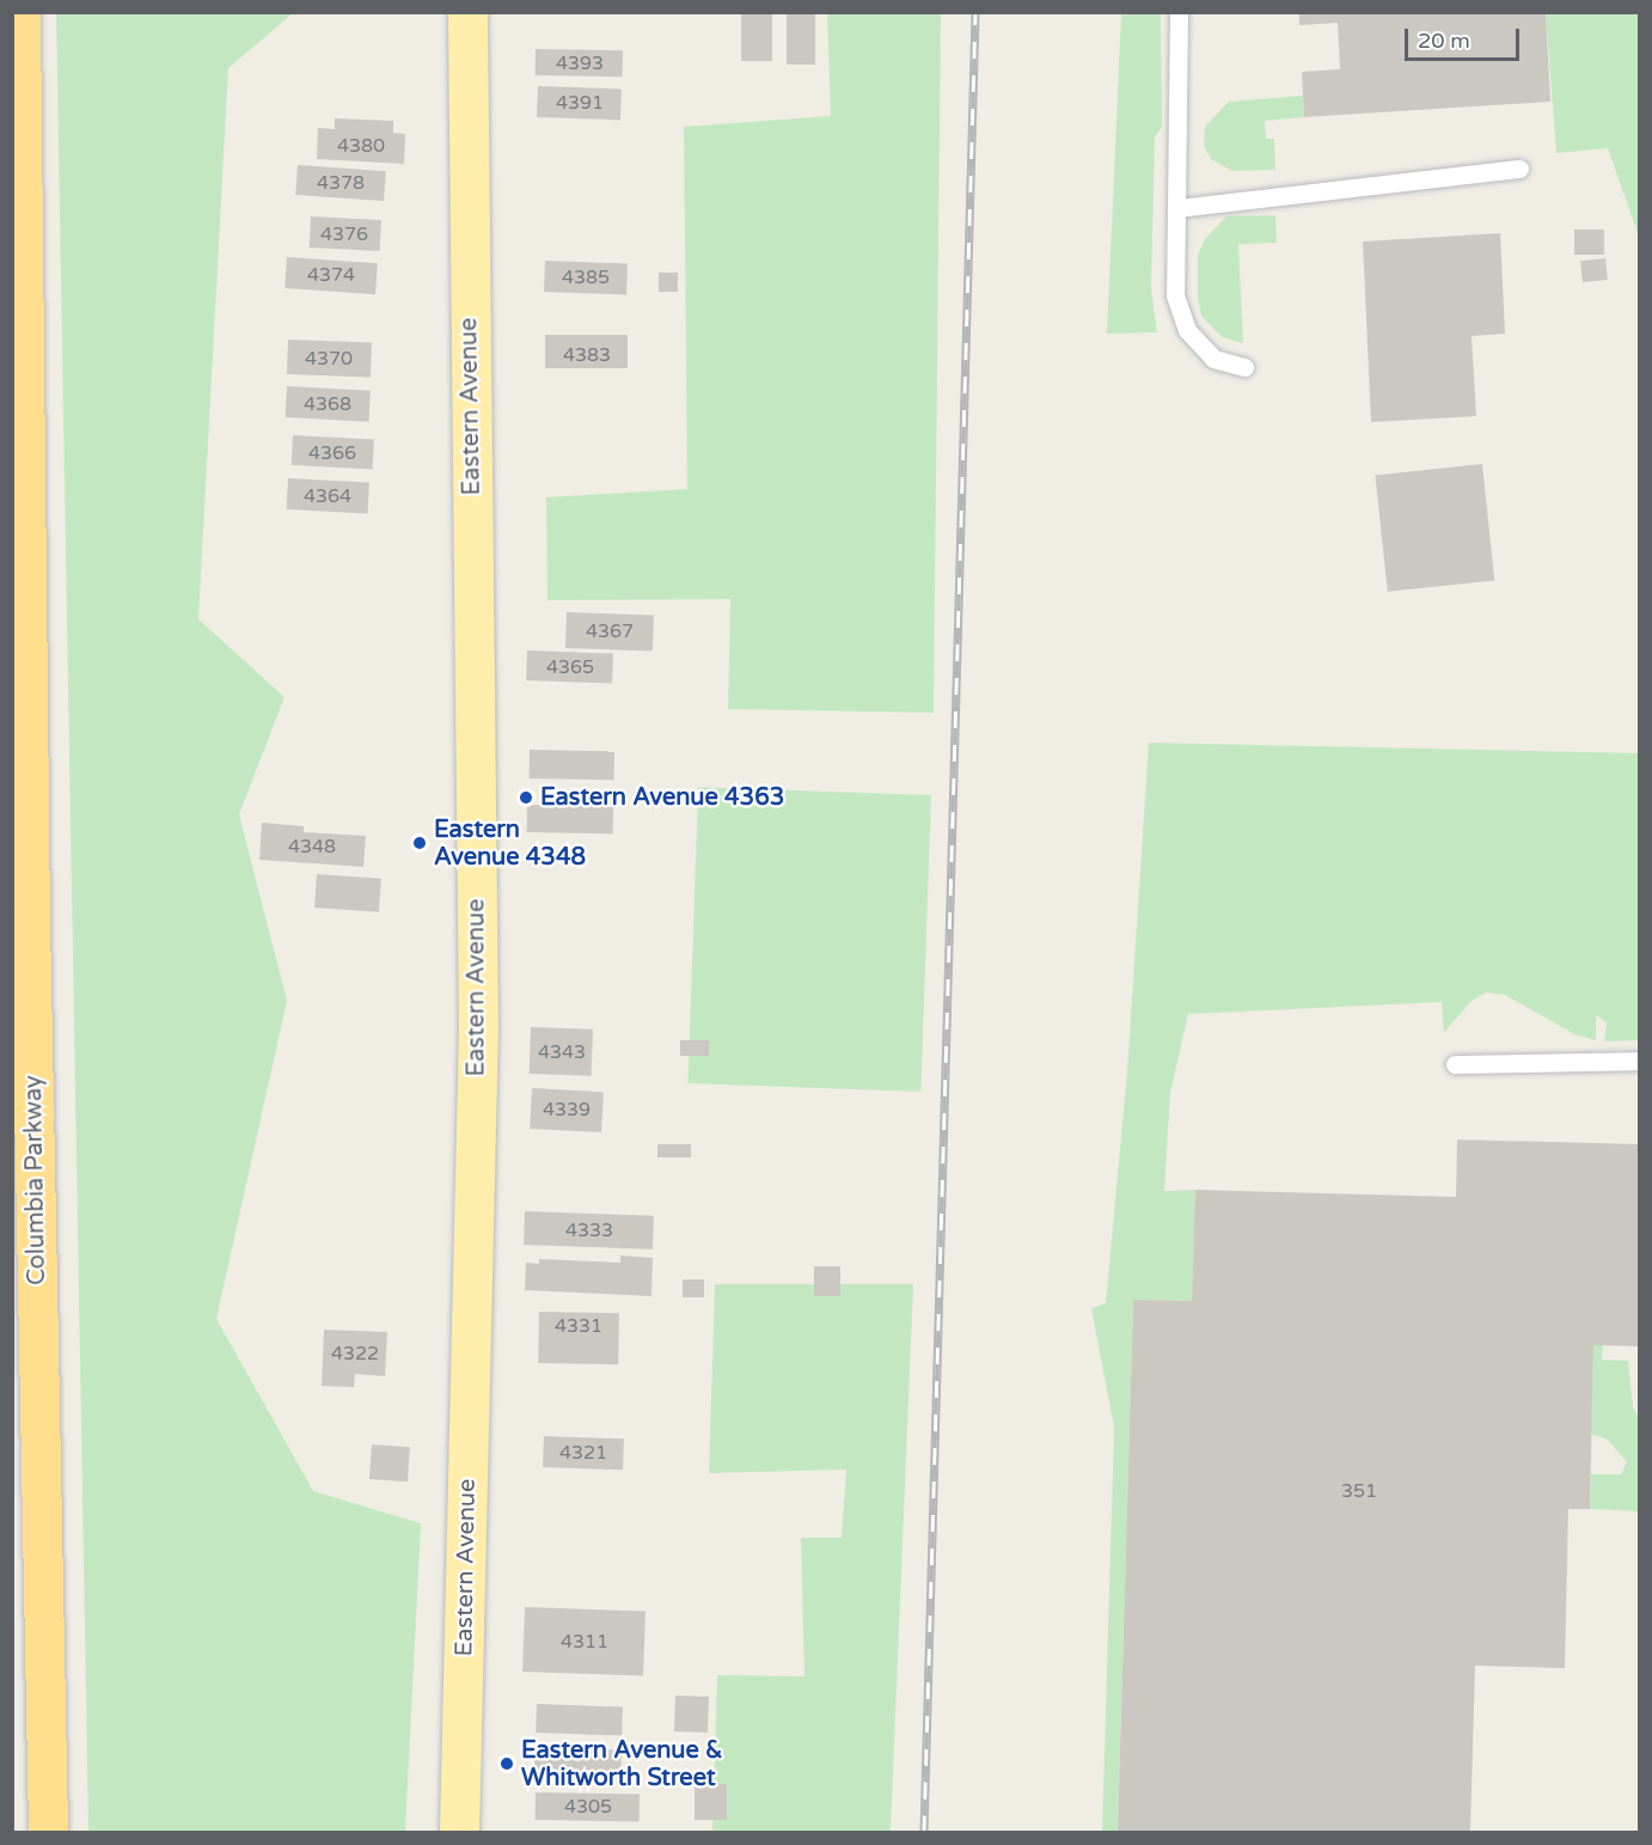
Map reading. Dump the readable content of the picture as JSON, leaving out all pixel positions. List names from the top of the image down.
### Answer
{
  "streets": {
    "highway": ["Columbia Parkway"],
    "main road": ["Eastern Avenue"]
  },
  "places": ["Eastern Avenue 4363", "Eastern Avenue 4348", "Eastern Avenue & Whitworth Street"],
  "house_numbers": [
    "4393",
    "4391",
    "4380",
    "4378",
    "4376",
    "4374",
    "4385",
    "4383",
    "4370",
    "4368",
    "4366",
    "4364",
    "4367",
    "4365",
    "4348",
    "4343",
    "4339",
    "4333",
    "4331",
    "4322",
    "4321",
    "351",
    "4311",
    "4305"
  ],
  "scale_bar": "20 m"
}
